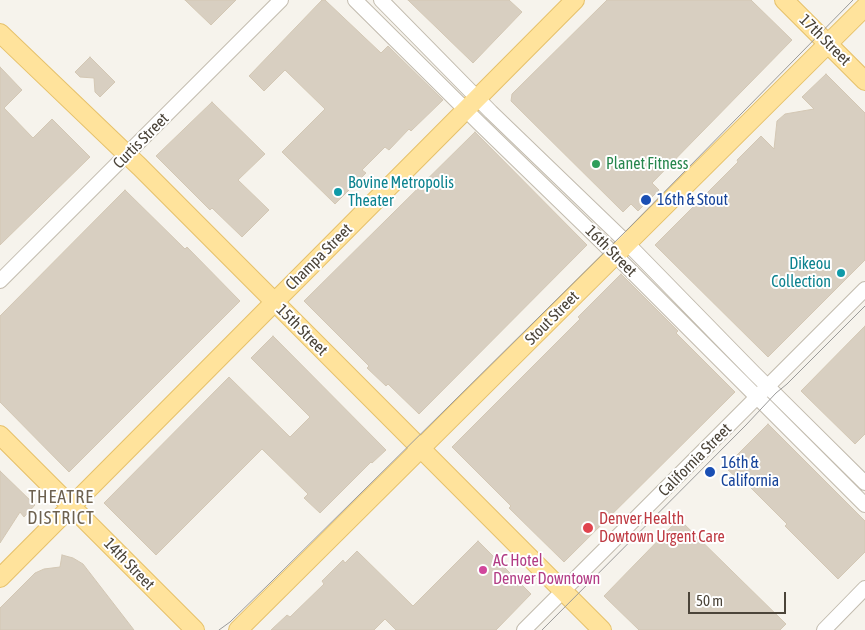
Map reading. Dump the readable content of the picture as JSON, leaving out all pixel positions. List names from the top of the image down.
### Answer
{
  "streets": {
    "main road": [
      "17th Street",
      "Champa Street",
      "Stout Street",
      "15th Street",
      "14th Street"
    ],
    "street": ["Curtis Street", "16th Street", "California Street"]
  },
  "crossings": [
    ["17th Street", "Stout Street"],
    ["Curtis Street", "15th Street"],
    ["16th Street", "Champa Street"],
    ["16th Street", "Stout Street"],
    ["16th Street", "California Street"],
    ["Champa Street", "15th Street"],
    ["Champa Street", "14th Street"],
    ["Stout Street", "15th Street"],
    ["15th Street", "California Street"]
  ],
  "districts": ["THEATRE DISTRICT"],
  "places": [
    "Planet Fitness",
    "Bovine Metropolis Theater",
    "16th & Stout",
    "Dikeou Collection",
    "16th & California",
    "Denver Health Dowtown Urgent Care",
    "AC Hotel Denver Downtown"
  ],
  "scale_bar": "50 m"
}
